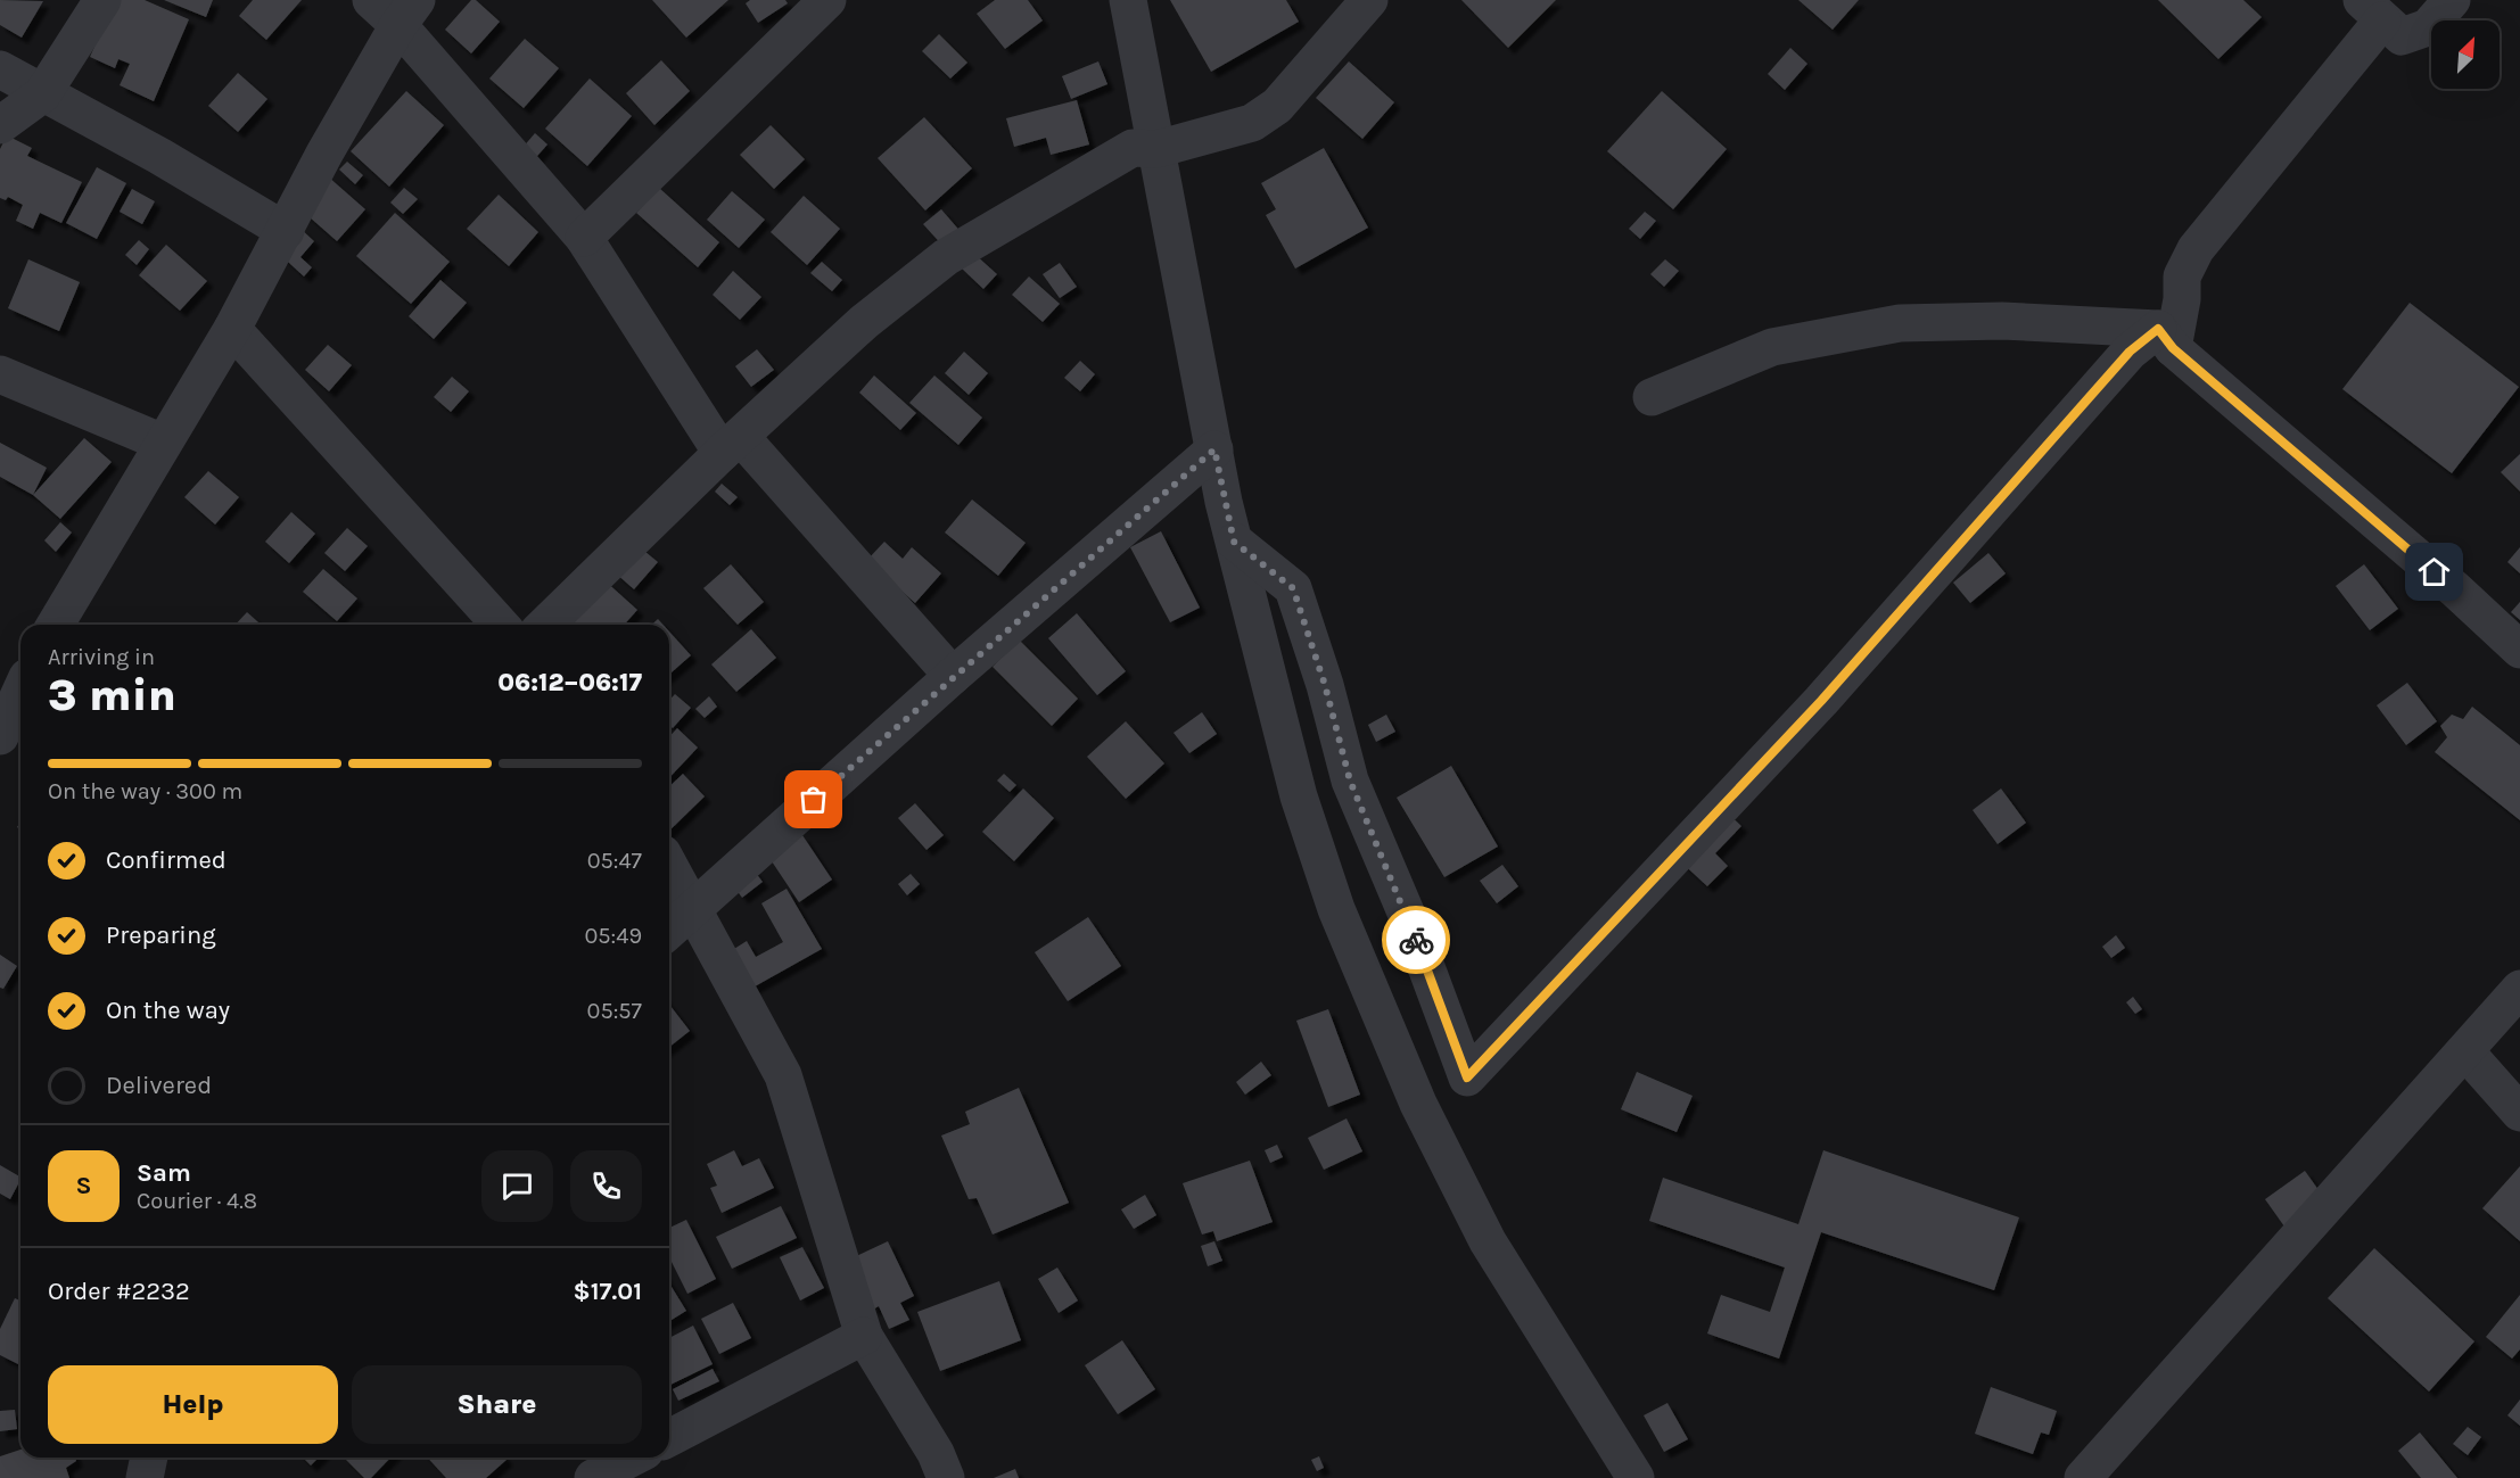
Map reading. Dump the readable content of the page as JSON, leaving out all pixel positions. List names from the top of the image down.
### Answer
{
  "north": "top right",
  "page": {
    "heading": ["3 min", "Arriving in", "06:12–06:17"],
    "panel": [
      "Sam",
      "Courier · 4.8",
      "Order #2232",
      "$17.01"
    ],
    "bar": "On the way · 300 m",
    "list": [
      ["Confirmed", "05:47"],
      ["Preparing", "05:49"],
      ["On the way", "05:57"],
      "Delivered"
    ],
    "round": "S",
    "buttons": ["Help", "Share"]
  }
}
